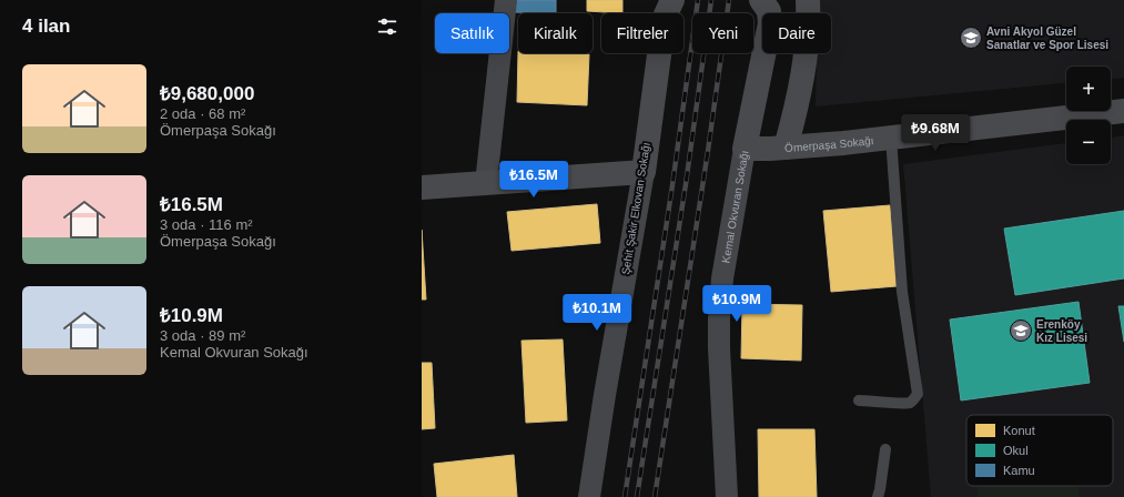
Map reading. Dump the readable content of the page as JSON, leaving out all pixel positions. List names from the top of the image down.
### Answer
{
  "streets": {
    "street": ["Ömerpaşa Sokağı", "Kemal Okvuran Sokağı", "Şehit Şakir Elkovan Sokağı"]
  },
  "crossings": [
    ["Ömerpaşa Sokağı", "Kemal Okvuran Sokağı"]
  ],
  "places": {
    "school or university": ["Avni Akyol Güzel Sanatlar ve Spor Lisesi", "Erenköy Kız Lisesi"]
  },
  "legend": ["Konut", "Okul", "Kamu"],
  "page": {
    "heading": "4 ilan",
    "chip": [
      "Satılık",
      "Kiralık",
      "Filtreler",
      "Yeni",
      "Daire"
    ],
    "list": [
      {
        "name": "₺9,680,000",
        "note": "2 oda · 68 m² · Ömerpaşa Sokağı"
      },
      {
        "name": "₺16.5M",
        "note": "3 oda · 116 m² · Ömerpaşa Sokağı"
      },
      {
        "name": "₺10.9M",
        "note": "3 oda · 89 m² · Kemal Okvuran Sokağı"
      }
    ],
    "map_buttons": ["+", "−"],
    "price": [
      "₺9.68M",
      "₺16.5M",
      "₺10.9M",
      "₺10.1M"
    ]
  }
}
